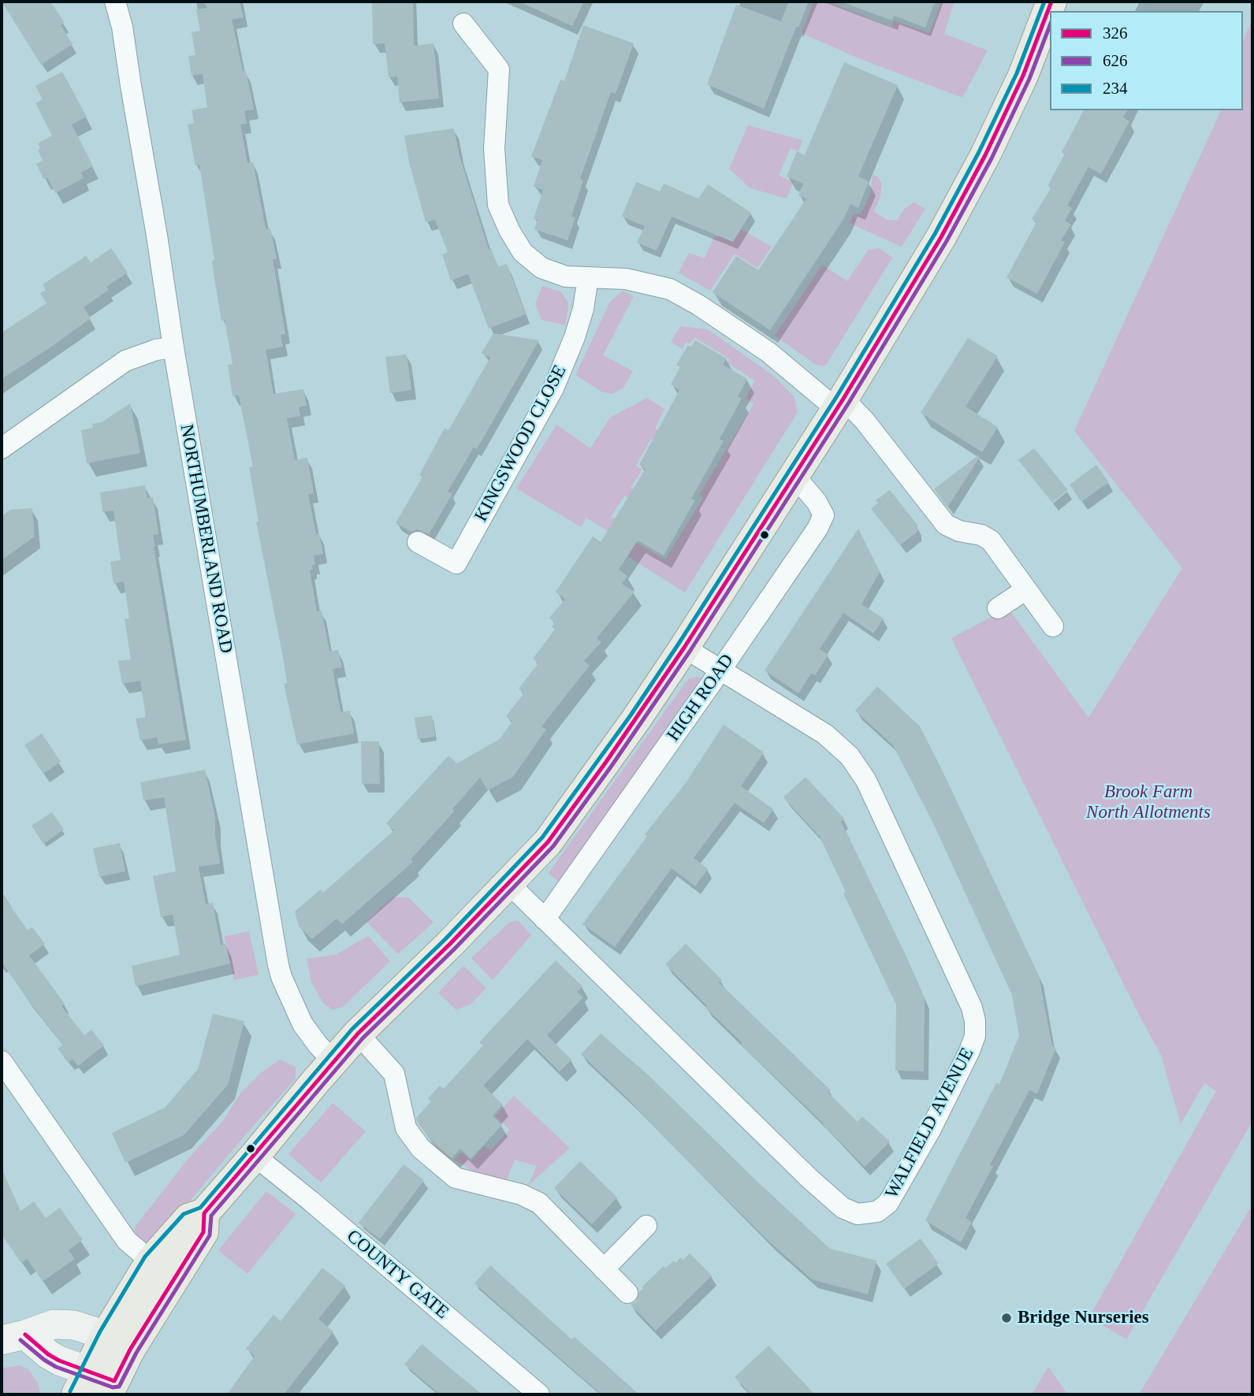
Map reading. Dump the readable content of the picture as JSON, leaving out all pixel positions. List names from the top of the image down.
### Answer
{
  "streets": {
    "street": [
      "KINGSWOOD CLOSE",
      "NORTHUMBERLAND ROAD",
      "HIGH ROAD",
      "WALFIELD AVENUE",
      "COUNTY GATE"
    ]
  },
  "crossings": [
    ["HIGH ROAD", "WALFIELD AVENUE"]
  ],
  "parks": ["Brook Farm North Allotments"],
  "places": ["Bridge Nurseries"],
  "lines": ["transit line 326", "transit line 234", "transit line 626"],
  "legend": ["326", "626", "234"]
}
